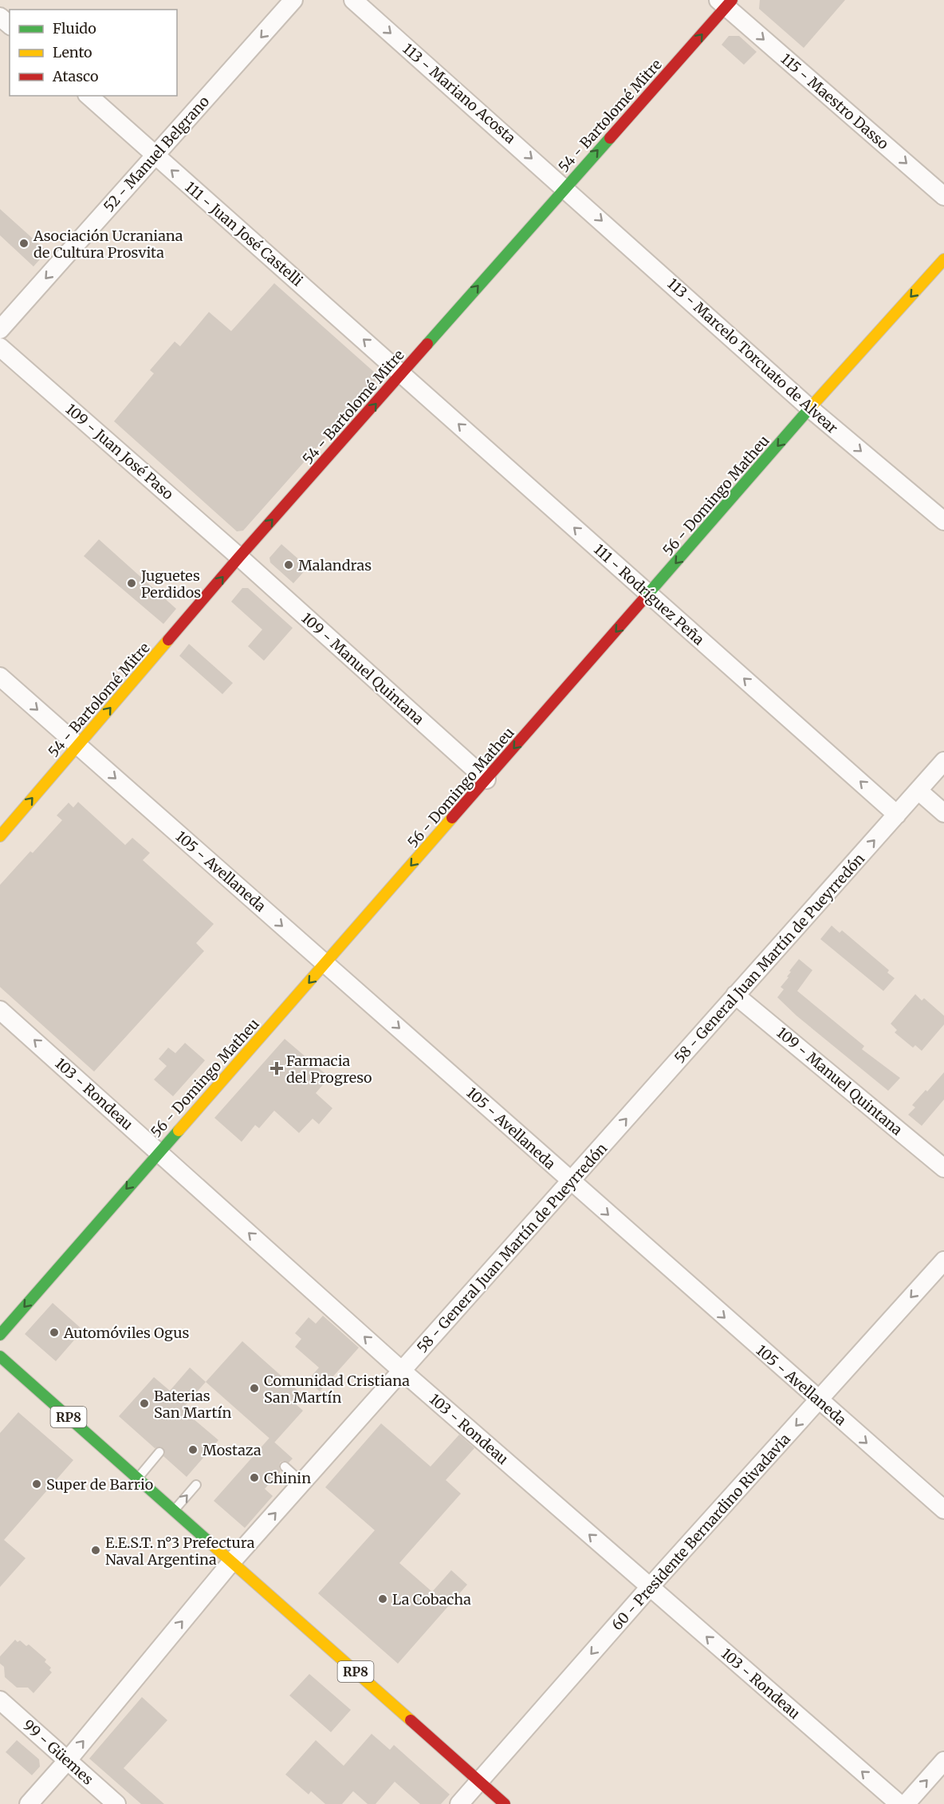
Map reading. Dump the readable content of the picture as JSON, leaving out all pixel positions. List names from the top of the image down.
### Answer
{
  "streets": {
    "street": [
      "113 - Mariano Acosta",
      "115 - Maestro Dasso",
      "54 - Bartolomé Mitre",
      "52 - Manuel Belgrano",
      "111 - Juan José Castelli",
      "113 - Marcelo Torcuato de Alvear",
      "109 - Juan José Paso",
      "56 - Domingo Matheu",
      "111 - Rodríguez Peña",
      "109 - Manuel Quintana",
      "105 - Avellaneda",
      "58 - General Juan Martín de Pueyrredón",
      "103 - Rondeau",
      "RP8",
      "60 - Presidente Bernardino Rivadavia",
      "99 - Güemes"
    ]
  },
  "crossings": [
    ["113 - Mariano Acosta", "54 - Bartolomé Mitre"],
    ["113 - Mariano Acosta", "113 - Marcelo Torcuato de Alvear"],
    ["115 - Maestro Dasso", "54 - Bartolomé Mitre"],
    ["54 - Bartolomé Mitre", "111 - Juan José Castelli"],
    ["54 - Bartolomé Mitre", "113 - Marcelo Torcuato de Alvear"],
    ["54 - Bartolomé Mitre", "109 - Juan José Paso"],
    ["54 - Bartolomé Mitre", "111 - Rodríguez Peña"],
    ["54 - Bartolomé Mitre", "109 - Manuel Quintana"],
    ["54 - Bartolomé Mitre", "105 - Avellaneda"],
    ["52 - Manuel Belgrano", "111 - Juan José Castelli"],
    ["111 - Juan José Castelli", "111 - Rodríguez Peña"],
    ["113 - Marcelo Torcuato de Alvear", "56 - Domingo Matheu"],
    ["109 - Juan José Paso", "109 - Manuel Quintana"],
    ["56 - Domingo Matheu", "111 - Rodríguez Peña"],
    ["56 - Domingo Matheu", "109 - Manuel Quintana"],
    ["56 - Domingo Matheu", "105 - Avellaneda"],
    ["56 - Domingo Matheu", "103 - Rondeau"],
    ["111 - Rodríguez Peña", "58 - General Juan Martín de Pueyrredón"],
    ["109 - Manuel Quintana", "58 - General Juan Martín de Pueyrredón"],
    ["105 - Avellaneda", "58 - General Juan Martín de Pueyrredón"],
    ["105 - Avellaneda", "60 - Presidente Bernardino Rivadavia"],
    ["58 - General Juan Martín de Pueyrredón", "103 - Rondeau"],
    ["58 - General Juan Martín de Pueyrredón", "RP8"],
    ["58 - General Juan Martín de Pueyrredón", "99 - Güemes"],
    ["103 - Rondeau", "60 - Presidente Bernardino Rivadavia"],
    ["RP8", "60 - Presidente Bernardino Rivadavia"]
  ],
  "one_way": [
    "113 - Mariano Acosta",
    "115 - Maestro Dasso",
    "54 - Bartolomé Mitre",
    "52 - Manuel Belgrano",
    "111 - Juan José Castelli",
    "113 - Marcelo Torcuato de Alvear",
    "56 - Domingo Matheu",
    "111 - Rodríguez Peña",
    "105 - Avellaneda",
    "58 - General Juan Martín de Pueyrredón",
    "103 - Rondeau",
    "60 - Presidente Bernardino Rivadavia"
  ],
  "places": {
    "other": [
      "Asociación Ucraniana de Cultura Prosvita",
      "Malandras",
      "Juguetes Perdidos",
      "Automóviles Ogus",
      "Comunidad Cristiana San Martín",
      "Baterias San Martín",
      "Mostaza",
      "Chinin",
      "Super de Barrio",
      "E.E.S.T. n°3 Prefectura Naval Argentina",
      "La Cobacha"
    ],
    "health": ["Farmacia del Progreso"]
  },
  "legend": ["Fluido", "Lento", "Atasco"]
}
